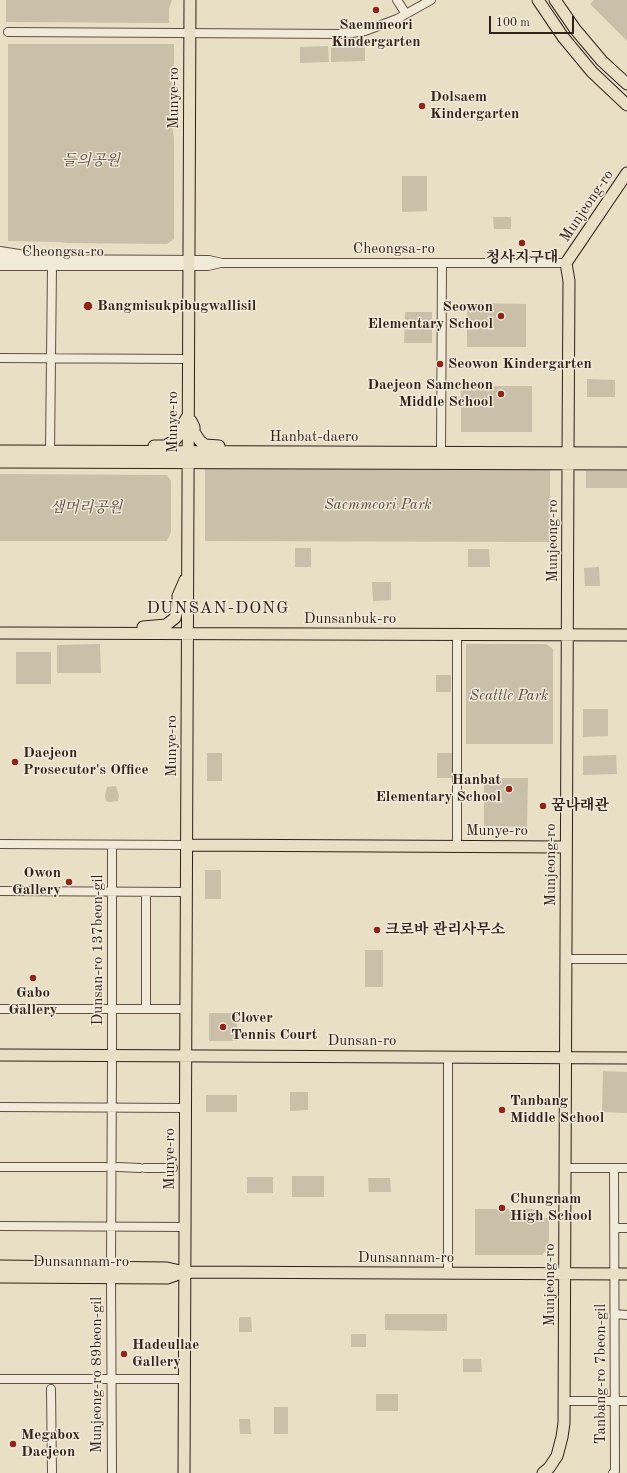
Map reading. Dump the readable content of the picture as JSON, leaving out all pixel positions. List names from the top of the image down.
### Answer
{
  "streets": {
    "main road": [
      "Munye-ro",
      "Munjeong-ro",
      "Hanbat-daero",
      "Dunsanbuk-ro",
      "Dunsan-ro",
      "Dunsannam-ro"
    ],
    "street": [
      "Cheongsa-ro",
      "Dunsan-ro 137beon-gil",
      "Tanbang-ro 7beon-gil",
      "Munjeong-ro 89beon-gil"
    ]
  },
  "crossings": [
    ["Munye-ro", "Munjeong-ro"],
    ["Munye-ro", "Cheongsa-ro"],
    ["Munye-ro", "Hanbat-daero"],
    ["Munye-ro", "Dunsanbuk-ro"],
    ["Munye-ro", "Dunsan-ro"],
    ["Munye-ro", "Dunsannam-ro"],
    ["Munjeong-ro", "Cheongsa-ro"],
    ["Munjeong-ro", "Hanbat-daero"],
    ["Munjeong-ro", "Dunsanbuk-ro"],
    ["Munjeong-ro", "Dunsan-ro"],
    ["Munjeong-ro", "Dunsannam-ro"],
    ["Dunsan-ro 137beon-gil", "Dunsan-ro"],
    ["Dunsan-ro 137beon-gil", "Munjeong-ro 89beon-gil"],
    ["Dunsannam-ro", "Tanbang-ro 7beon-gil"],
    ["Dunsannam-ro", "Munjeong-ro 89beon-gil"]
  ],
  "districts": ["DUNSAN-DONG"],
  "parks": [
    "들의공원",
    "Saemmeori Park",
    "샘머리공원",
    "Seattle Park"
  ],
  "places": [
    "Saemmeori Kindergarten",
    "Dolsaem Kindergarten",
    "청사지구대",
    "Bangmisukpibugwallisil",
    "Seowon Elementary School",
    "Seowon Kindergarten",
    "Daejeon Samcheon Middle School",
    "Daejeon Prosecutor's Office",
    "Hanbat Elementary School",
    "꿈나래관",
    "Owon Gallery",
    "크로바 관리사무소",
    "Gabo Gallery",
    "Clover Tennis Court",
    "Tanbang Middle School",
    "Chungnam High School",
    "Hadeullae Gallery",
    "Megabox Daejeon"
  ],
  "scale_bar": "100 m"
}
